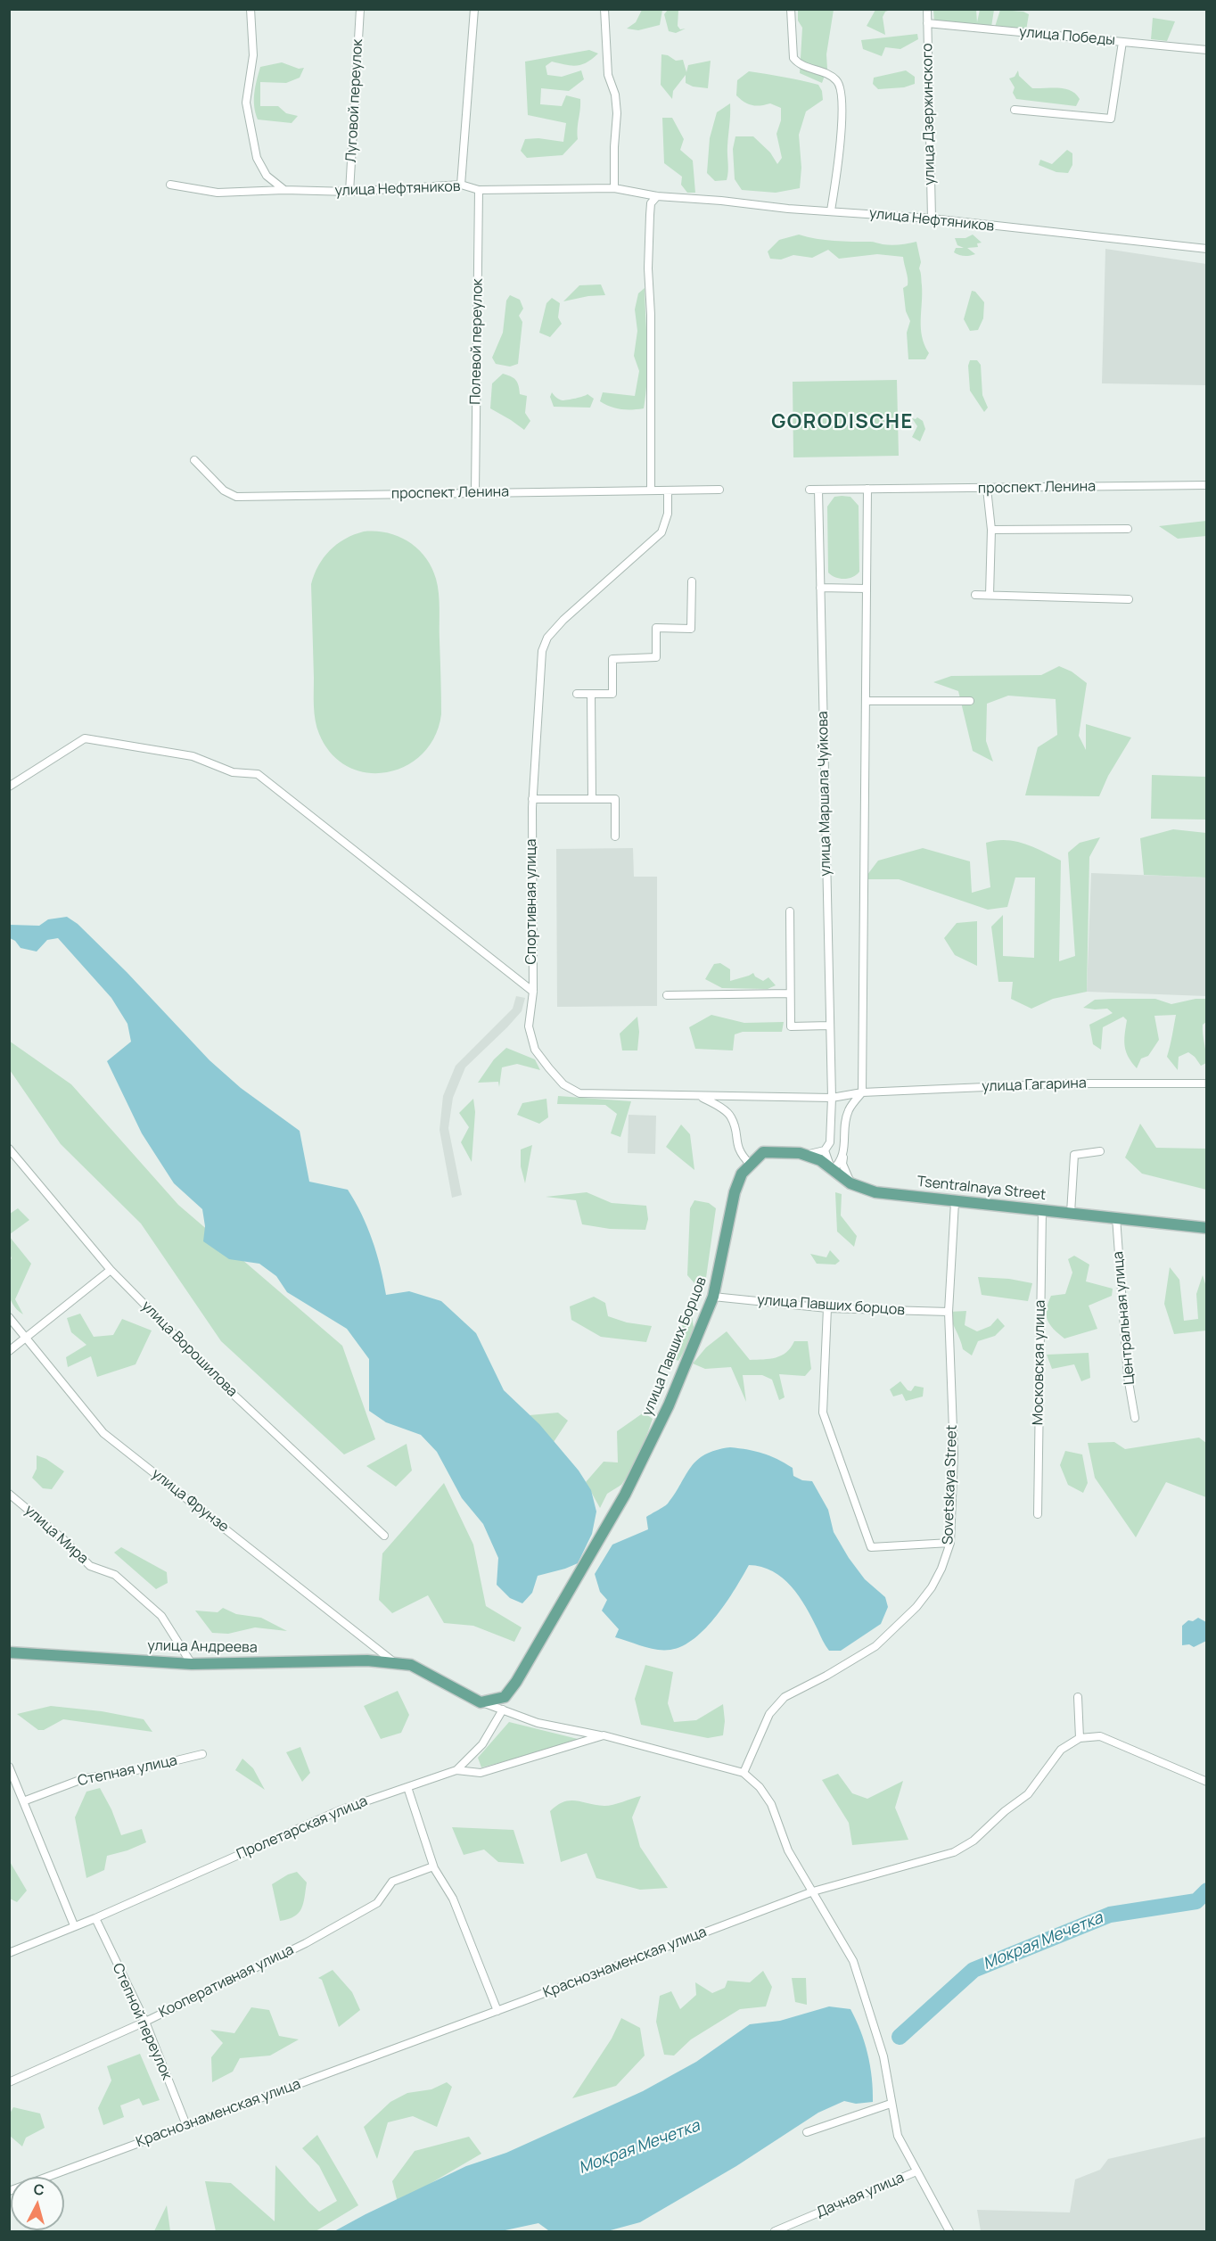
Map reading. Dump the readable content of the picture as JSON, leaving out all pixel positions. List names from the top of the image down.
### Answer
{
  "streets": {
    "main road": ["Tsentralnaya Street", "улица Павших Борцов", "улица Андреева"],
    "street": [
      "улица Победы",
      "Луговой переулок",
      "улица Дзержинского",
      "улица Нефтяников",
      "Полевой переулок",
      "проспект Ленина",
      "улица Маршала Чуйкова",
      "Спортивная улица",
      "улица Гагарина",
      "улица Павших борцов",
      "Центральная улица",
      "улица Ворошилова",
      "Московская улица",
      "Sovetskaya Street",
      "улица Фрунзе",
      "улица Мира",
      "Степная улица",
      "Пролетарская улица",
      "Краснознаменская улица",
      "Кооперативная улица",
      "Степной переулок",
      "Дачная улица"
    ]
  },
  "crossings": [
    ["улица Победы", "улица Дзержинского"],
    ["Луговой переулок", "улица Нефтяников"],
    ["улица Дзержинского", "улица Нефтяников"],
    ["улица Нефтяников", "Полевой переулок"],
    ["Полевой переулок", "проспект Ленина"],
    ["проспект Ленина", "улица Маршала Чуйкова"],
    ["проспект Ленина", "Спортивная улица"],
    ["улица Маршала Чуйкова", "Спортивная улица"],
    ["улица Маршала Чуйкова", "улица Гагарина"],
    ["Спортивная улица", "улица Гагарина"],
    ["Tsentralnaya Street", "Центральная улица"],
    ["Tsentralnaya Street", "улица Павших Борцов"],
    ["Tsentralnaya Street", "Московская улица"],
    ["Tsentralnaya Street", "Sovetskaya Street"],
    ["улица Павших борцов", "улица Павших Борцов"],
    ["улица Павших борцов", "Sovetskaya Street"],
    ["улица Павших Борцов", "улица Андреева"],
    ["улица Фрунзе", "улица Андреева"],
    ["улица Мира", "улица Андреева"],
    ["Пролетарская улица", "Степной переулок"],
    ["Краснознаменская улица", "Степной переулок"],
    ["Кооперативная улица", "Степной переулок"]
  ],
  "districts": ["GORODISCHE"],
  "water": ["Мокрая Мечетка"],
  "north": "top"
}
